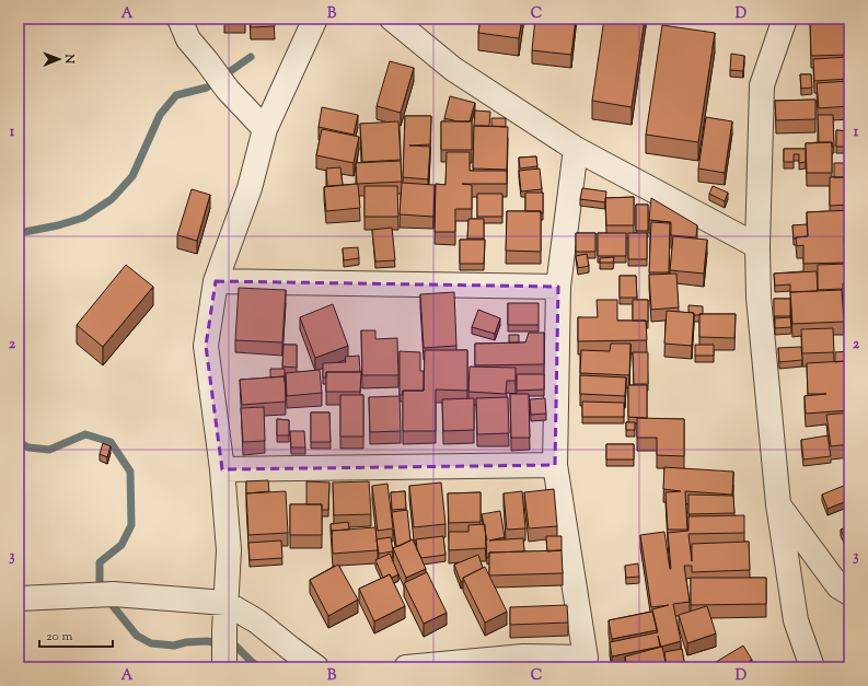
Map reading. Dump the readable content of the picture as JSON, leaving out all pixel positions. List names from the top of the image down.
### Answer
{
  "scale_bar": "20 m",
  "north": "right",
  "grid": {
    "columns": [
      "A",
      "B",
      "C",
      "D"
    ],
    "rows": ["1", "2", "3"]
  }
}
